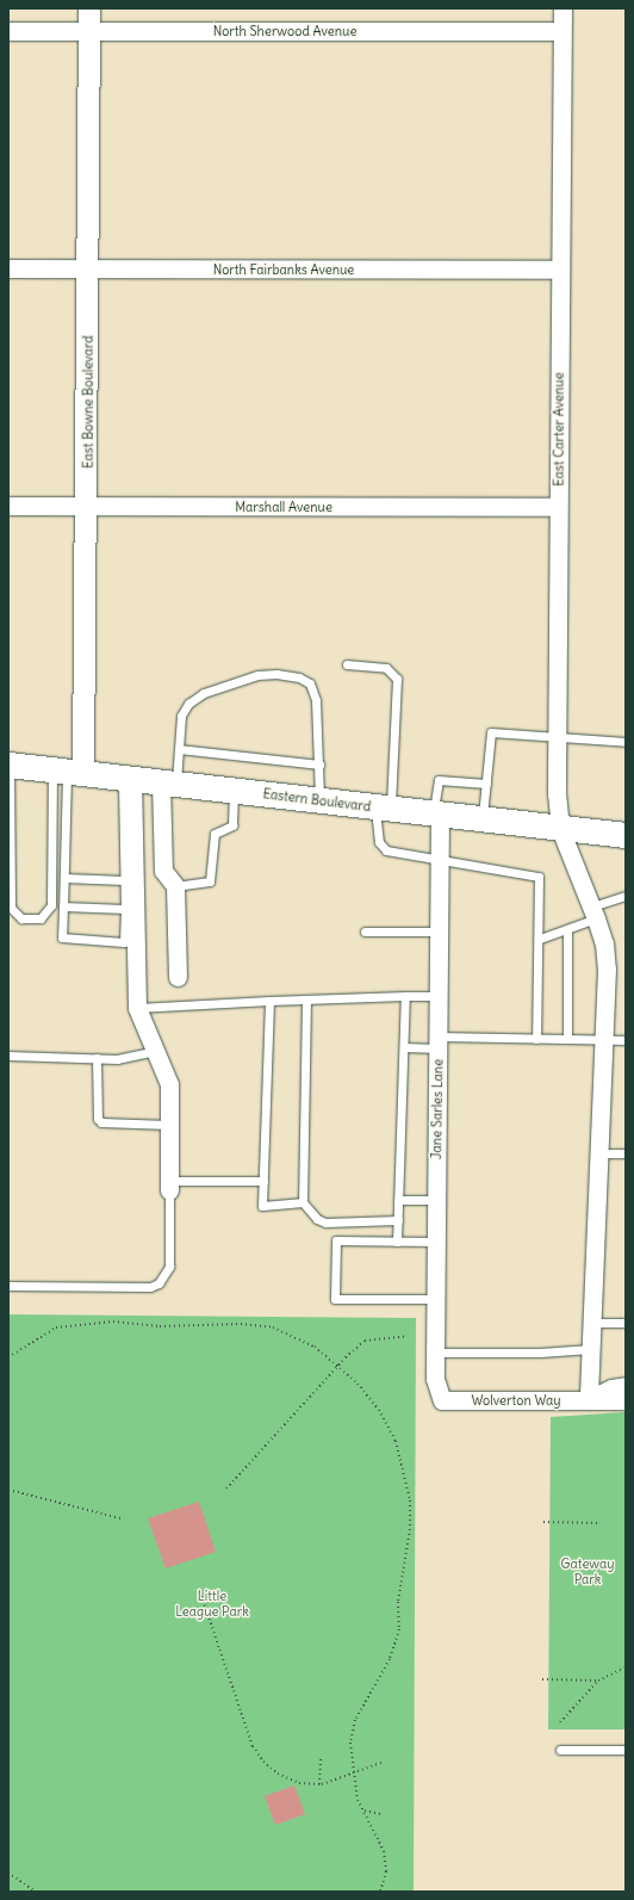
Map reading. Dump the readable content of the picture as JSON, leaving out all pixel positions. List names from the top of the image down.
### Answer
{
  "streets": {
    "main road": ["Eastern Boulevard"],
    "street": [
      "North Sherwood Avenue",
      "North Fairbanks Avenue",
      "East Bowne Boulevard",
      "East Carter Avenue",
      "Marshall Avenue",
      "Jane Sarles Lane",
      "Wolverton Way"
    ]
  },
  "crossings": [
    ["North Sherwood Avenue", "East Bowne Boulevard"],
    ["North Sherwood Avenue", "East Carter Avenue"],
    ["North Fairbanks Avenue", "East Bowne Boulevard"],
    ["North Fairbanks Avenue", "East Carter Avenue"],
    ["East Bowne Boulevard", "Marshall Avenue"],
    ["East Bowne Boulevard", "Eastern Boulevard"],
    ["East Carter Avenue", "Marshall Avenue"],
    ["East Carter Avenue", "Eastern Boulevard"],
    ["East Carter Avenue", "Wolverton Way"],
    ["Eastern Boulevard", "Jane Sarles Lane"],
    ["Jane Sarles Lane", "Wolverton Way"]
  ],
  "parks": ["Gateway Park", "Little League Park"]
}
